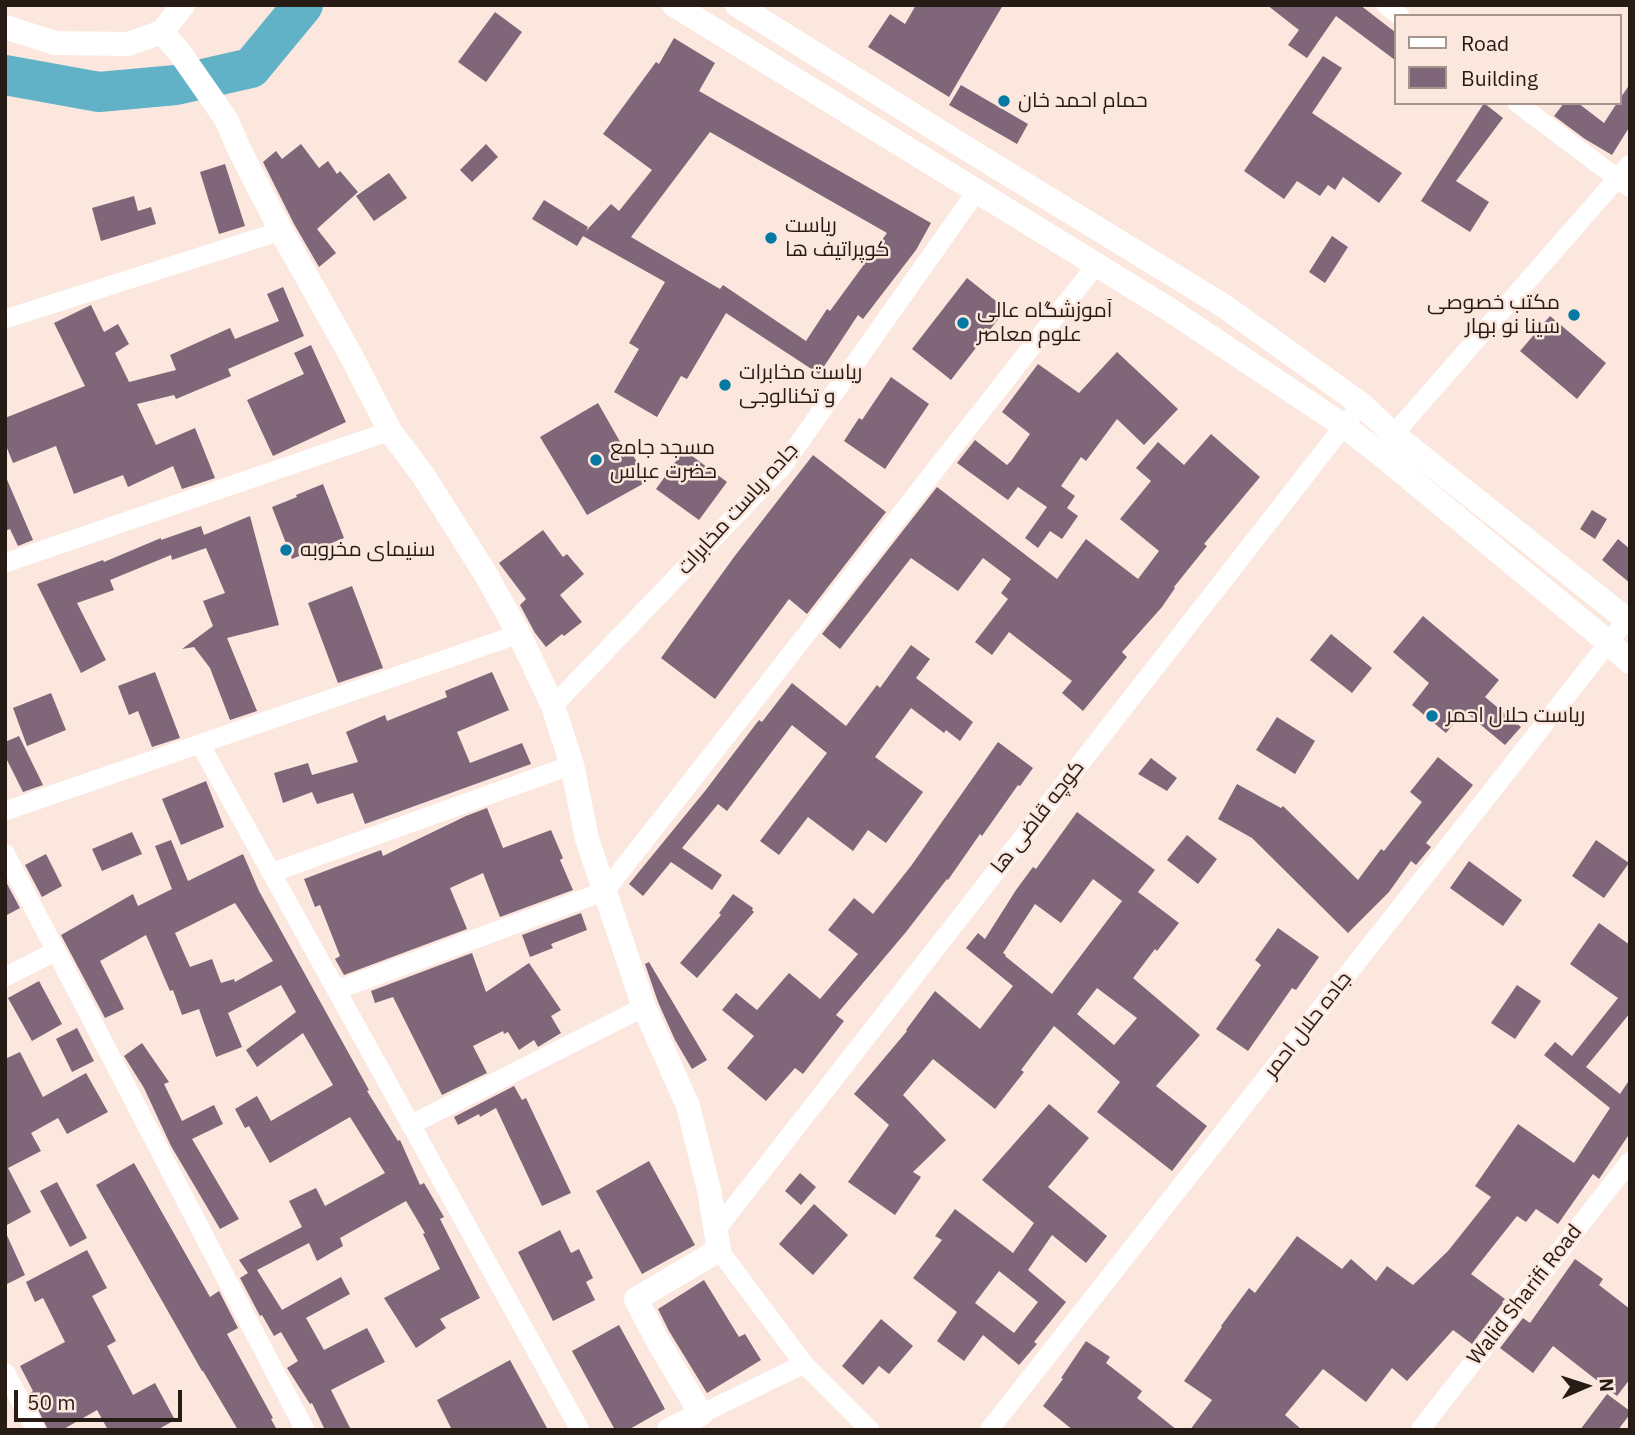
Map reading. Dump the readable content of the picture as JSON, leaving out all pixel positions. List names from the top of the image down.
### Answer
{
  "streets": {
    "street": [
      "جاده ریاست مخابرات",
      "کوچه قاضی ها",
      "جاده حلال احمر",
      "Walid Sharifi Road"
    ]
  },
  "places": [
    "حمام احمد خان",
    "ریاست کوپراتیف ها",
    "مکتب خصوصی سینا نو بهار",
    "آموزشگاه عالی علوم معاصر",
    "ریاست مخابرات و تکنالوجی",
    "مسجد جامع حضرت عباس",
    "سنیمای مخروبه",
    "ریاست حلال احمر"
  ],
  "legend": ["Road", "Building"],
  "scale_bar": "50 m",
  "north": "right"
}
